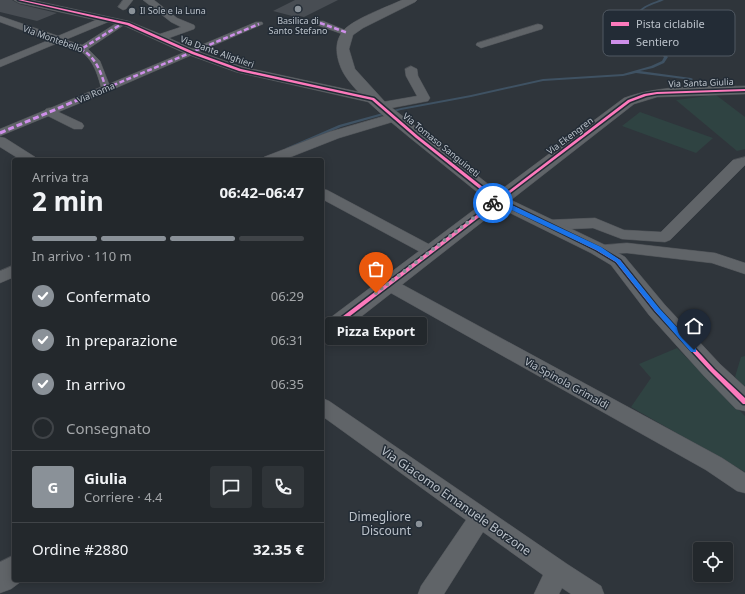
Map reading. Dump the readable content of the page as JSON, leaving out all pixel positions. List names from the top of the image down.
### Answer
{
  "streets": {
    "street": [
      "Via Montebello",
      "Via Dante Alighieri",
      "Via Santa Giulia",
      "Via Roma",
      "Via Ekengren",
      "Via Tomaso Sanguineti",
      "Via Spinola Grimaldi",
      "Via Giacomo Emanuele Borzone"
    ]
  },
  "crossings": [
    ["Via Montebello", "Via Roma"],
    ["Via Dante Alighieri", "Via Roma"],
    ["Via Dante Alighieri", "Via Tomaso Sanguineti"],
    ["Via Santa Giulia", "Via Ekengren"],
    ["Via Ekengren", "Via Tomaso Sanguineti"],
    ["Via Ekengren", "Via Spinola Grimaldi"]
  ],
  "places": [
    "Basilica di Santo Stefano",
    "Il Sole e la Luna",
    "Pizza Export",
    "Dimegliore Discount"
  ],
  "legend": ["Pista ciclabile", "Sentiero"],
  "page": {
    "heading": ["2 min", "Arriva tra", "06:42–06:47"],
    "panel": [
      "Giulia",
      "Corriere · 4.4",
      "Ordine #2880",
      "32.35 €"
    ],
    "bar": "In arrivo · 110 m",
    "list": [
      ["Confermato", "06:29"],
      ["In preparazione", "06:31"],
      ["In arrivo", "06:35"],
      "Consegnato"
    ],
    "bubble": "Pizza Export",
    "round": "G"
  }
}
